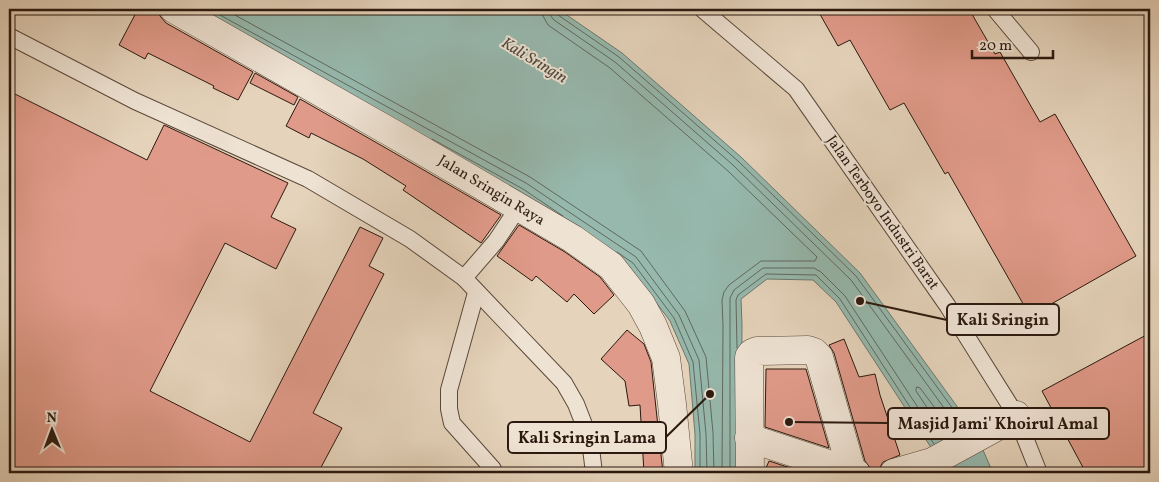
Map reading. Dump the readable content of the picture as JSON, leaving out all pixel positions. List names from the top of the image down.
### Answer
{
  "streets": {
    "street": ["Jalan Sringin Raya"],
    "lane": ["Jalan Terboyo Industri Barat"]
  },
  "water": ["Kali Sringin"],
  "places": ["Kali Sringin", "Kali Sringin Lama", "Masjid Jami' Khoirul Amal"],
  "scale_bar": "20 m",
  "north": "top"
}
